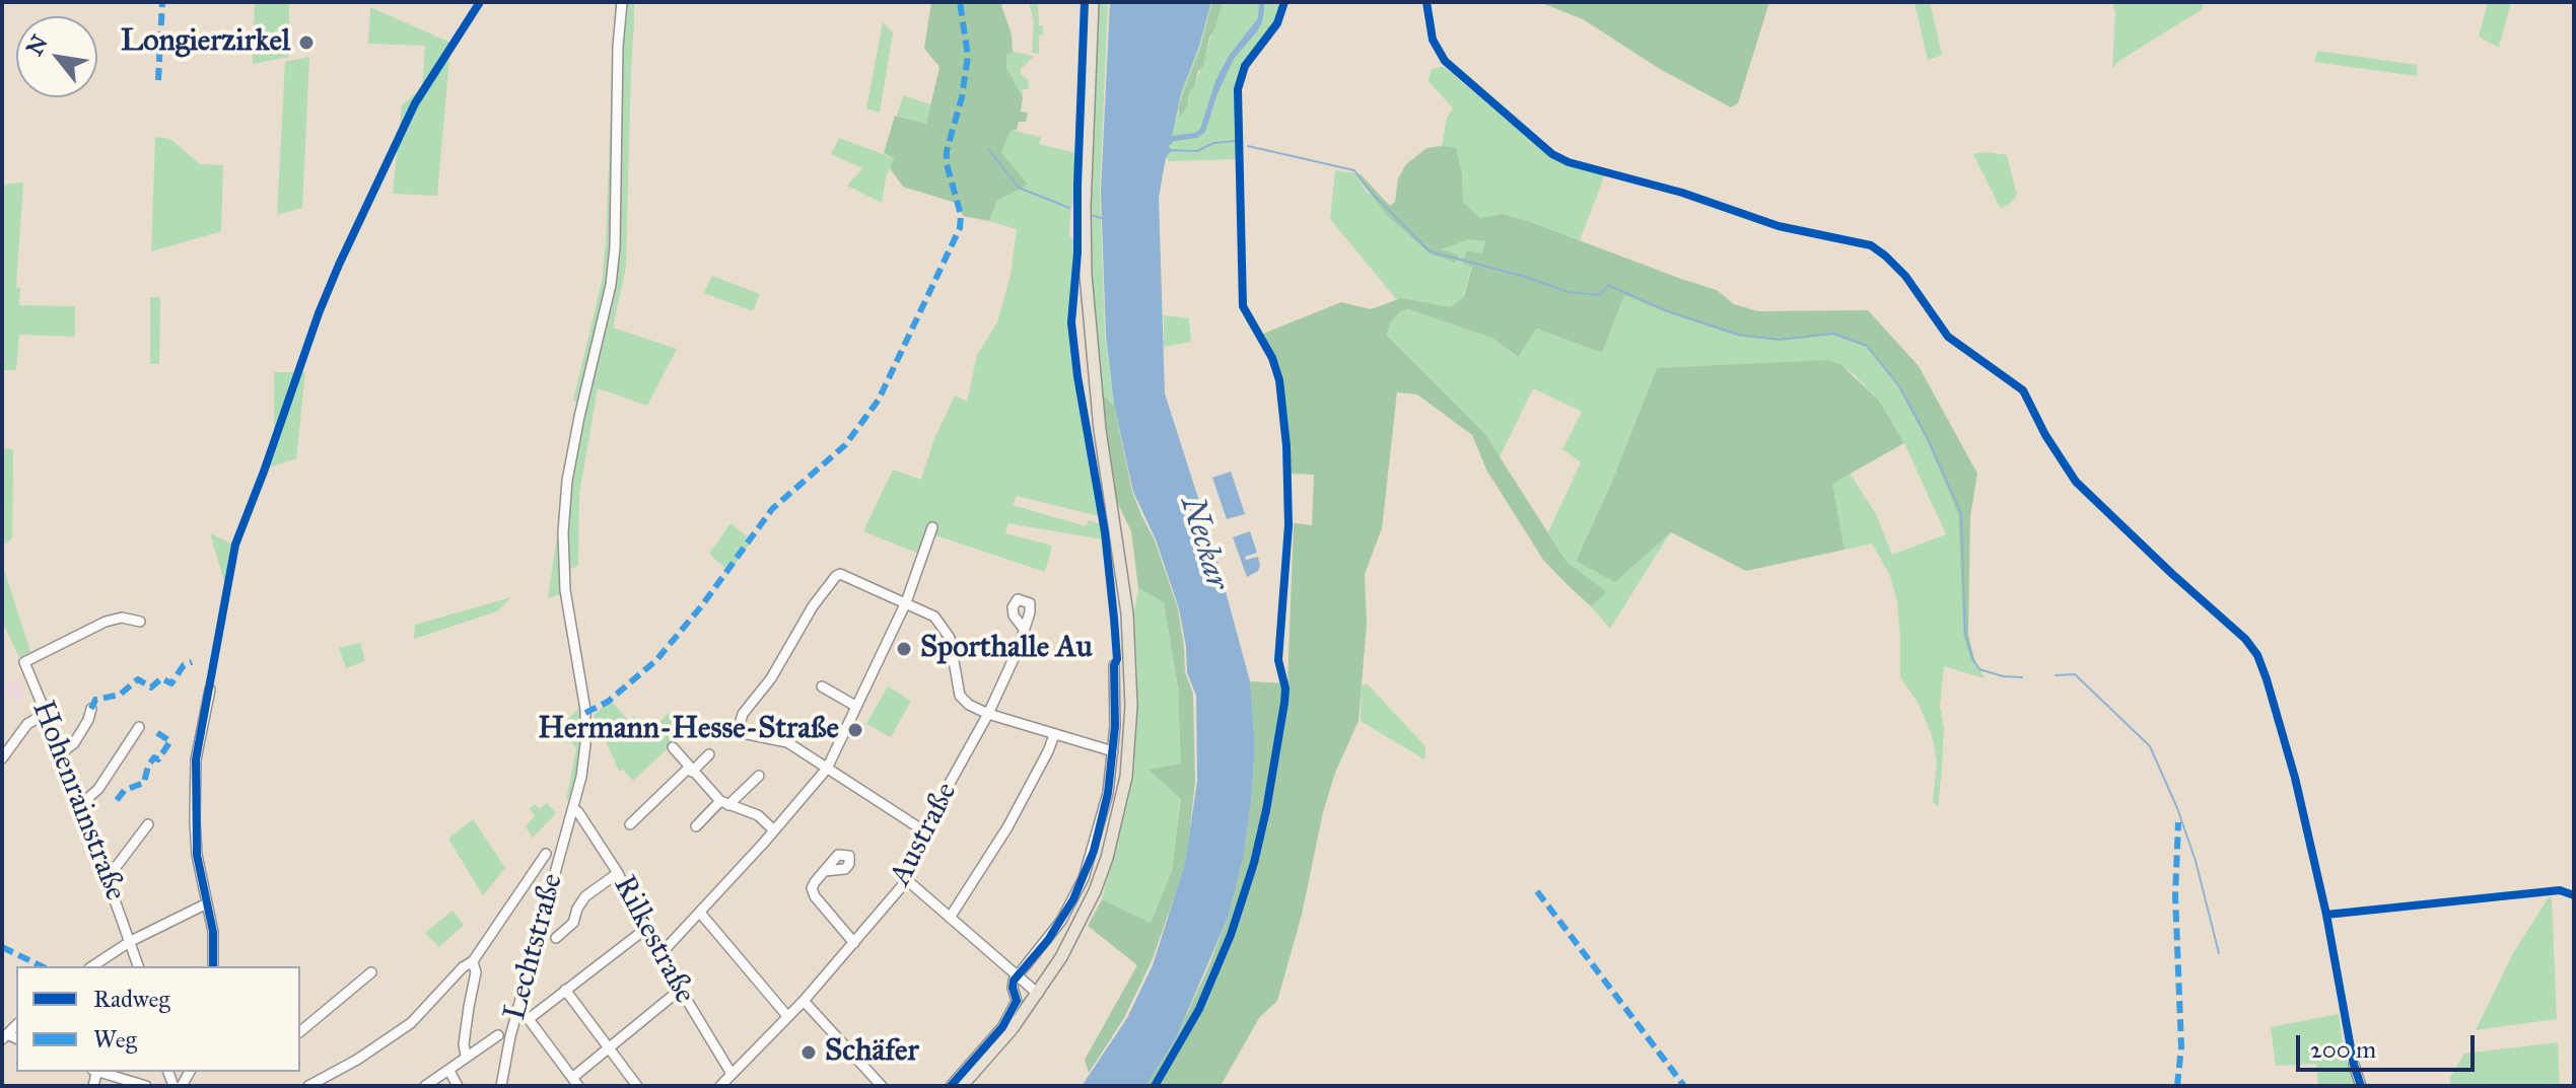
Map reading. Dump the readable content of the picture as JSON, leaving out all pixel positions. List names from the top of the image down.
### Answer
{
  "streets": {
    "street": [
      "Hohenrainstraße",
      "Austraße",
      "Rilkestraße",
      "Lechtstraße"
    ]
  },
  "crossings": [
    ["Austraße", "Rilkestraße"],
    ["Rilkestraße", "Lechtstraße"]
  ],
  "water": ["Neckar"],
  "places": [
    "Longierzirkel",
    "Sporthalle Au",
    "Hermann-Hesse-Straße",
    "Schäfer"
  ],
  "legend": ["Radweg", "Weg"],
  "scale_bar": "200 m",
  "north": "top left"
}
